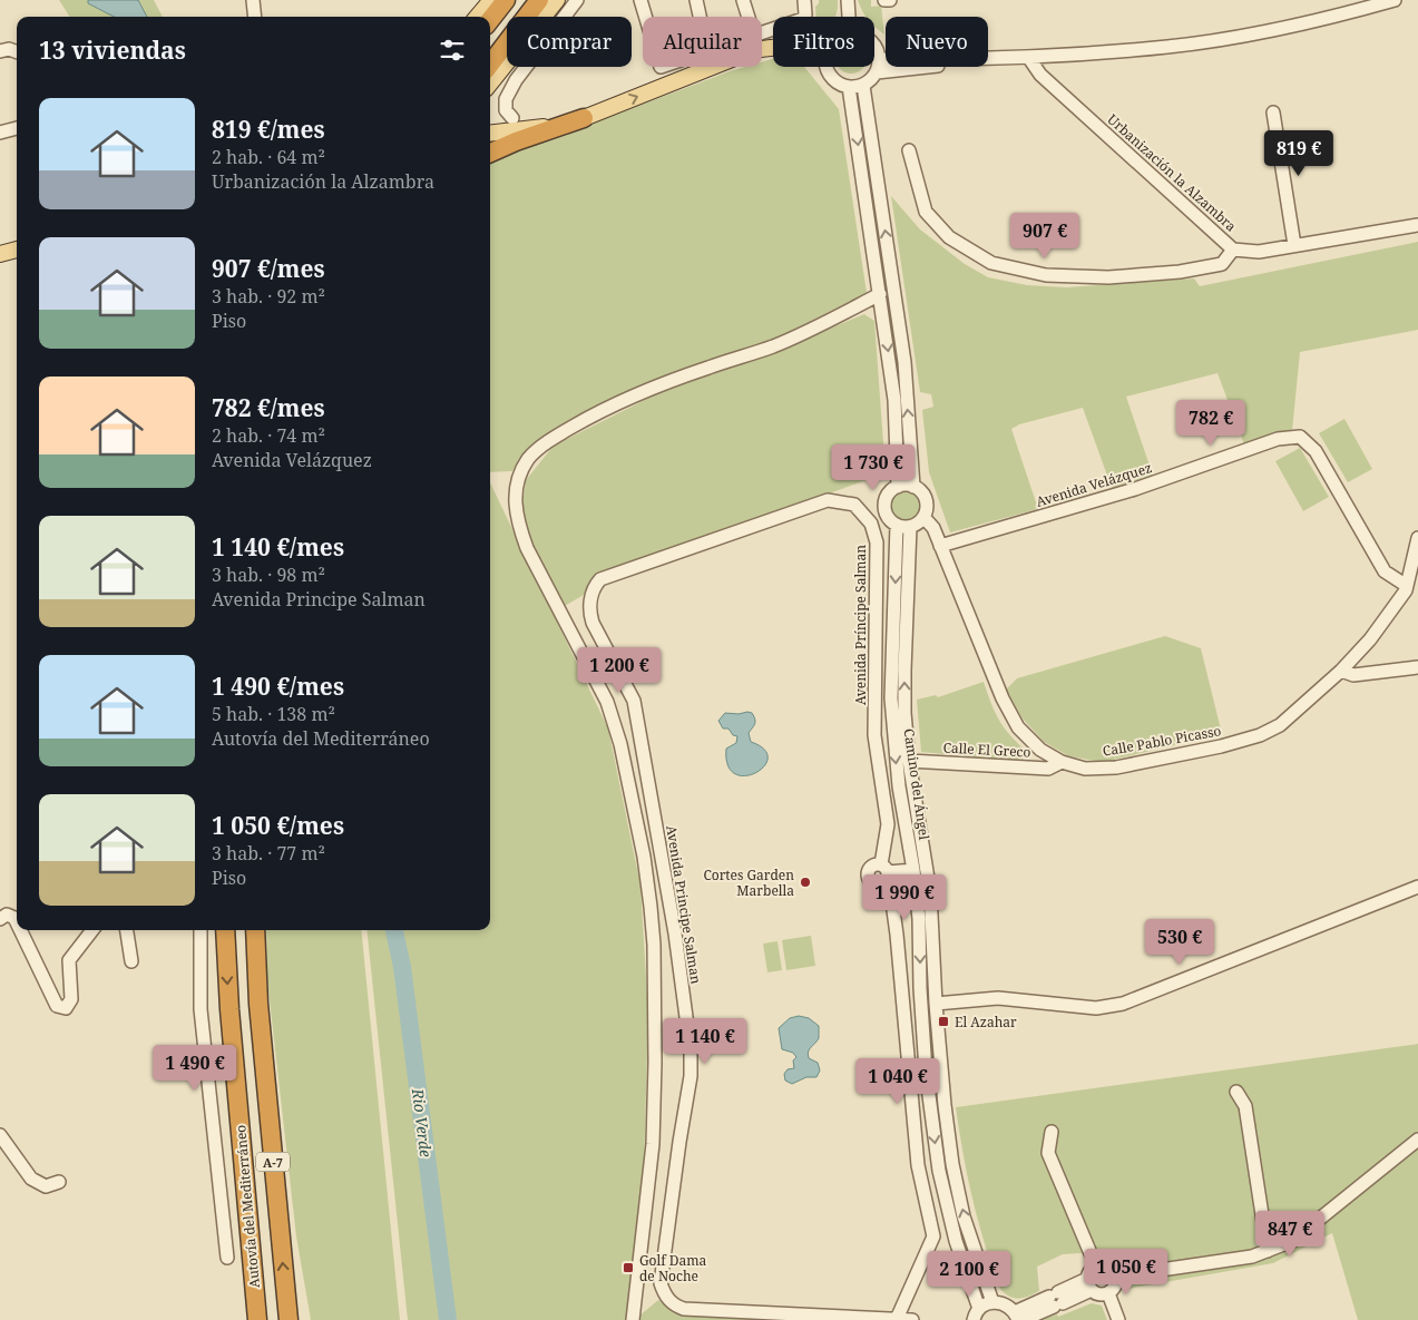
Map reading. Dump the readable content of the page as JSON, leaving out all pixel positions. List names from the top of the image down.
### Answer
{
  "streets": {
    "highway": ["A-7", "Autovía del Mediterráneo"],
    "street": [
      "Urbanización la Alzambra",
      "Avenida Velázquez",
      "Avenida Príncipe Salman",
      "Calle Pablo Picasso",
      "Calle El Greco",
      "Camino del Ángel",
      "Avenida Principe Salman"
    ]
  },
  "crossings": [
    ["Avenida Velázquez", "Calle Pablo Picasso"],
    ["Avenida Príncipe Salman", "Avenida Principe Salman"],
    ["Calle Pablo Picasso", "Calle El Greco"],
    ["Calle Pablo Picasso", "Camino del Ángel"],
    ["Calle El Greco", "Camino del Ángel"]
  ],
  "water": ["Rio Verde"],
  "places": {
    "other": ["Cortes Garden Marbella"],
    "transit": ["El Azahar", "Golf Dama de Noche"]
  },
  "page": {
    "chip": [
      "Comprar",
      "Alquilar",
      "Filtros",
      "Nuevo"
    ],
    "heading": "13 viviendas",
    "list": [
      {
        "name": "819 €/mes",
        "note": "2 hab. · 64 m² · Urbanización la Alzambra"
      },
      {
        "name": "907 €/mes",
        "note": "3 hab. · 92 m² · Piso"
      },
      {
        "name": "782 €/mes",
        "note": "2 hab. · 74 m² · Avenida Velázquez"
      },
      {
        "name": "1 140 €/mes",
        "note": "3 hab. · 98 m² · Avenida Principe Salman"
      },
      {
        "name": "1 490 €/mes",
        "note": "5 hab. · 138 m² · Autovía del Mediterráneo"
      },
      {
        "name": "1 050 €/mes",
        "note": "3 hab. · 77 m² · Piso"
      }
    ],
    "price": [
      "819 €",
      "907 €",
      "782 €",
      "1 730 €",
      "1 200 €",
      "1 990 €",
      "530 €",
      "1 140 €",
      "1 490 €",
      "1 040 €",
      "847 €",
      "1 050 €",
      "2 100 €"
    ]
  }
}
